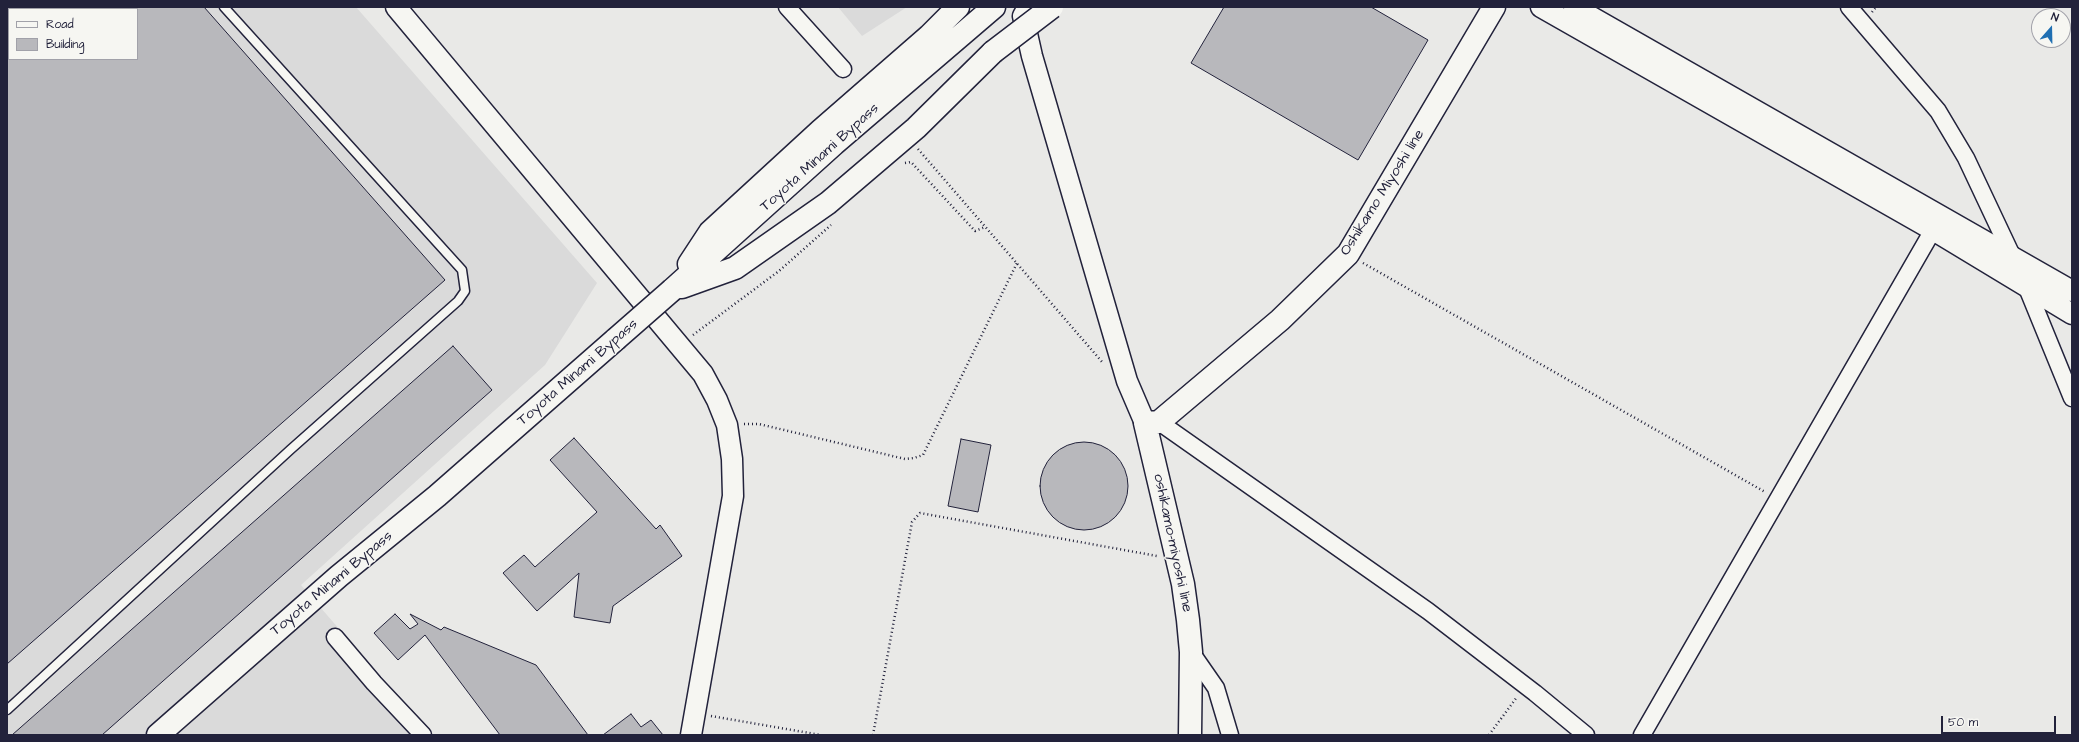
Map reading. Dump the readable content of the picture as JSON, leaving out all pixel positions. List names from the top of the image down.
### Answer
{
  "streets": {
    "main road": ["Toyota Minami Bypass", "Oshikamo Miyoshi line", "oshikamo-miyoshi line"]
  },
  "crossings": [
    ["Oshikamo Miyoshi line", "oshikamo-miyoshi line"]
  ],
  "legend": ["Road", "Building"],
  "scale_bar": "50 m",
  "north": "top"
}
